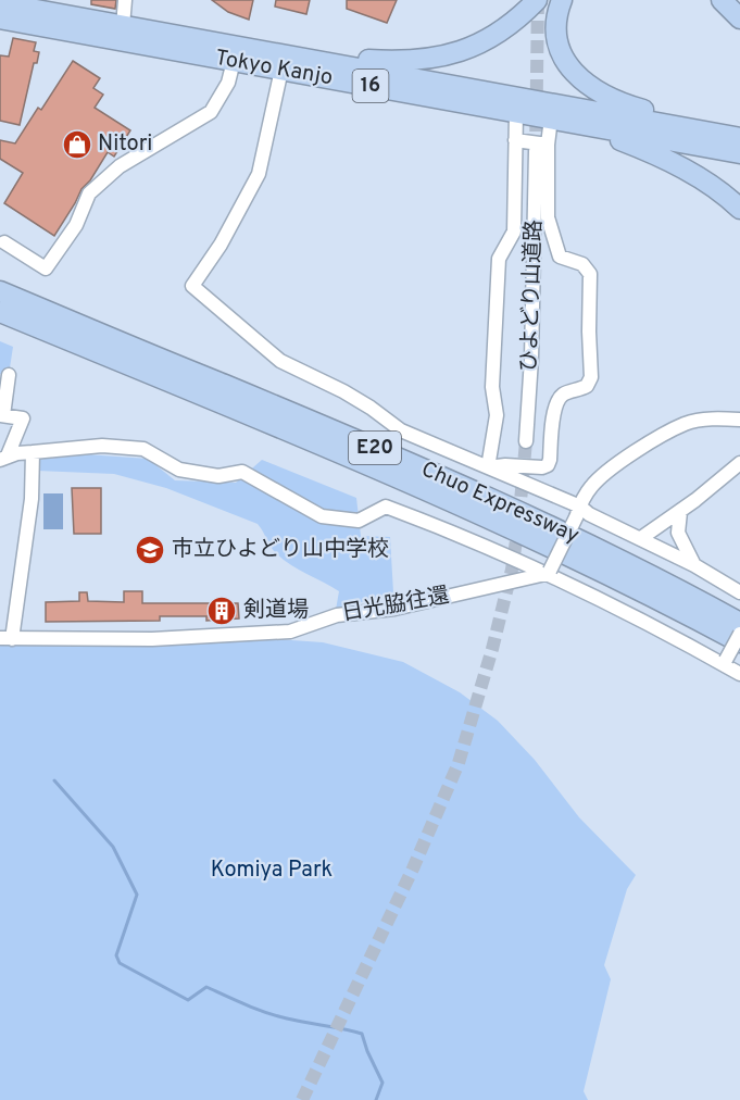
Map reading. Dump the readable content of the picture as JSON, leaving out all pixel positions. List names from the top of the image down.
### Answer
{
  "streets": {
    "highway": [
      "Tokyo Kanjo",
      "16",
      "E20",
      "Chuo Expressway"
    ],
    "street": ["ひよどり山道路", "日光脇往還"]
  },
  "parks": ["Komiya Park"],
  "places": {
    "shop": ["Nitori"],
    "school or university": ["市立ひよどり山中学校"],
    "building": ["剣道場"]
  }
}
